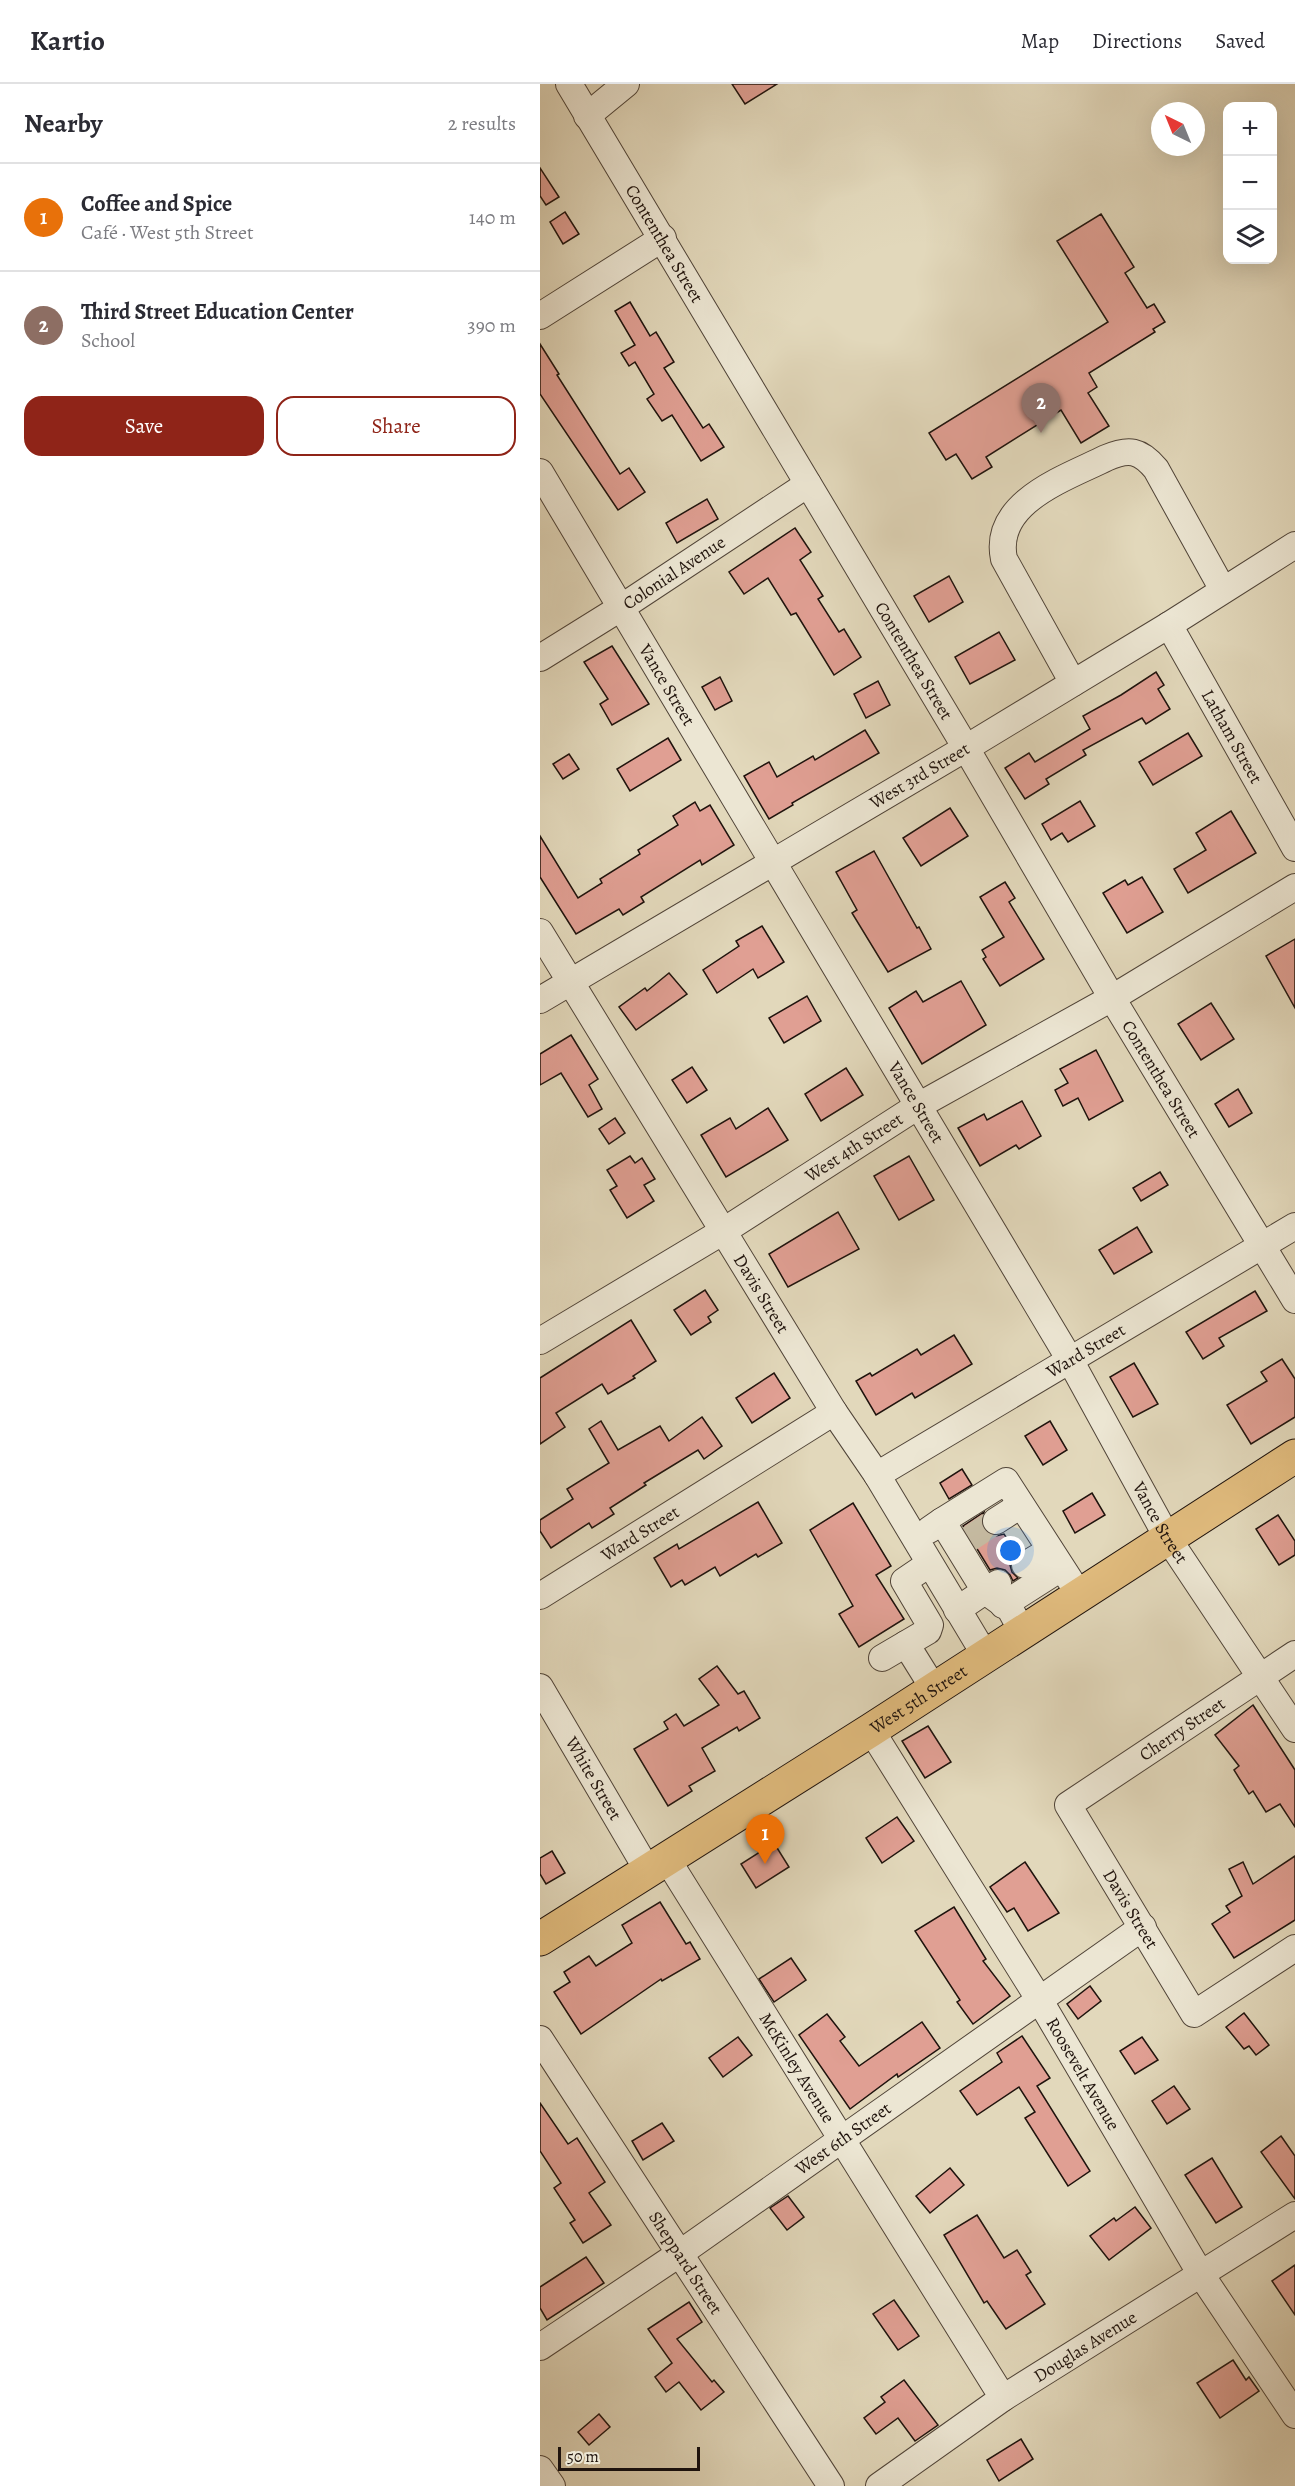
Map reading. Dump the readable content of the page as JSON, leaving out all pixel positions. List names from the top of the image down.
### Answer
{
  "streets": {
    "main road": ["West 5th Street"],
    "street": [
      "Contenthea Street",
      "Colonial Avenue",
      "Vance Street",
      "Latham Street",
      "West 3rd Street",
      "West 4th Street",
      "Davis Street",
      "Ward Street",
      "Cherry Street",
      "White Street",
      "McKinley Avenue",
      "Roosevelt Avenue",
      "West 6th Street",
      "Sheppard Street",
      "Douglas Avenue"
    ]
  },
  "crossings": [
    ["Contenthea Street", "Colonial Avenue"],
    ["Contenthea Street", "West 3rd Street"],
    ["Contenthea Street", "West 4th Street"],
    ["Contenthea Street", "Ward Street"],
    ["Colonial Avenue", "Vance Street"],
    ["Vance Street", "West 3rd Street"],
    ["Vance Street", "West 4th Street"],
    ["Vance Street", "Ward Street"],
    ["Vance Street", "West 5th Street"],
    ["Vance Street", "Cherry Street"],
    ["Latham Street", "West 3rd Street"],
    ["West 3rd Street", "Davis Street"],
    ["West 4th Street", "Davis Street"],
    ["Davis Street", "Ward Street"],
    ["Davis Street", "West 5th Street"],
    ["Davis Street", "Cherry Street"],
    ["Davis Street", "West 6th Street"],
    ["West 5th Street", "White Street"],
    ["West 5th Street", "McKinley Avenue"],
    ["West 5th Street", "Roosevelt Avenue"],
    ["White Street", "McKinley Avenue"],
    ["McKinley Avenue", "West 6th Street"],
    ["McKinley Avenue", "Douglas Avenue"],
    ["Roosevelt Avenue", "West 6th Street"],
    ["Roosevelt Avenue", "Douglas Avenue"],
    ["West 6th Street", "Sheppard Street"]
  ],
  "scale_bar": "50 m",
  "north": "top left",
  "page": {
    "header": "Kartio",
    "nav": ["Map", "Directions", "Saved"],
    "heading": ["Nearby", "2 results"],
    "map_buttons": ["+", "−"],
    "list": [
      {
        "mark": "1",
        "name": "Coffee and Spice",
        "note": "Café · West 5th Street",
        "value": "140 m"
      },
      {
        "mark": "2",
        "name": "Third Street Education Center",
        "note": "School",
        "value": "390 m"
      }
    ],
    "buttons": ["Save", "Share"],
    "pins": ["2", "1"],
    "scale": "50 m"
  }
}
